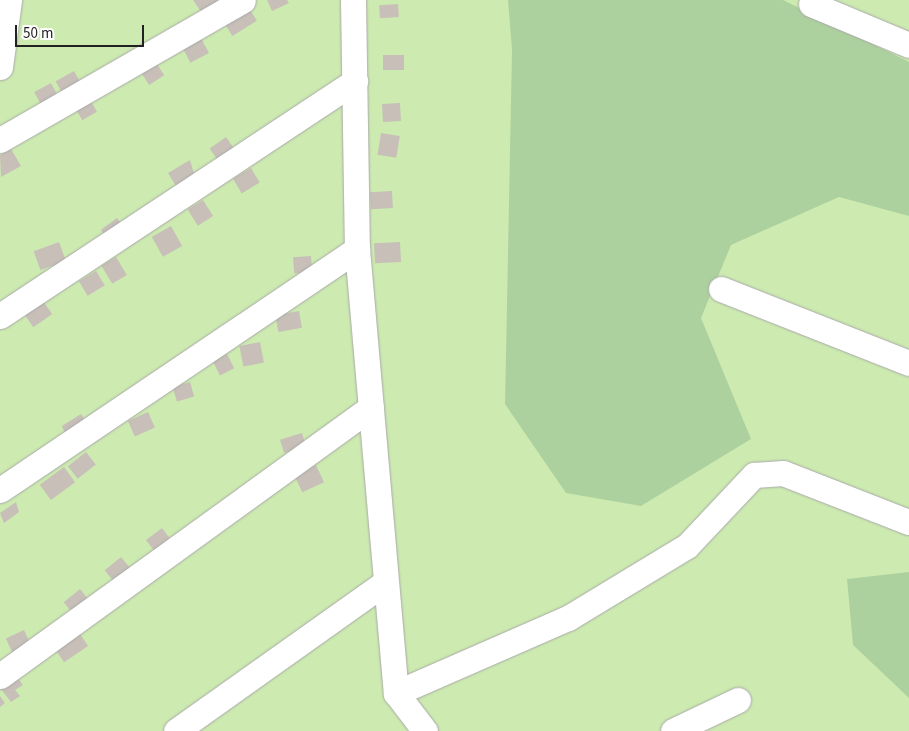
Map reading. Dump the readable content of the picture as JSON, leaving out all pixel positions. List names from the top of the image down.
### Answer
{
  "scale_bar": "50 m"
}
